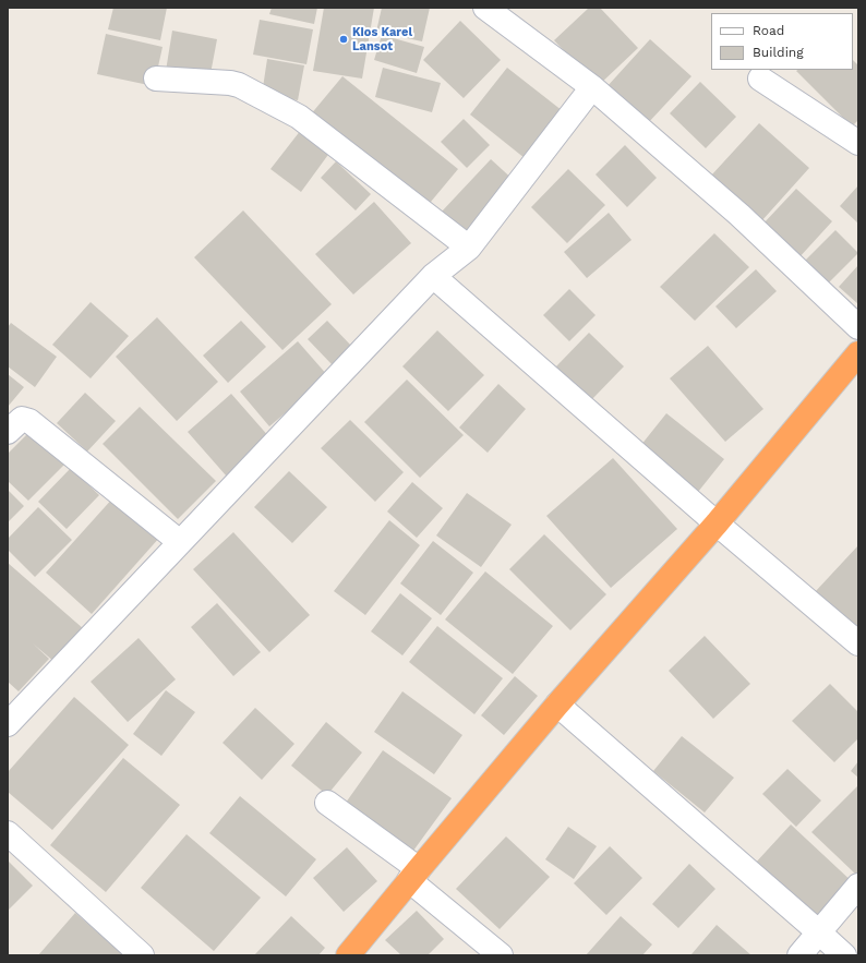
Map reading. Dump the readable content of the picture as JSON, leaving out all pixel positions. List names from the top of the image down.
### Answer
{
  "places": ["Kios Karel Lansot"],
  "legend": ["Road", "Building"]
}
